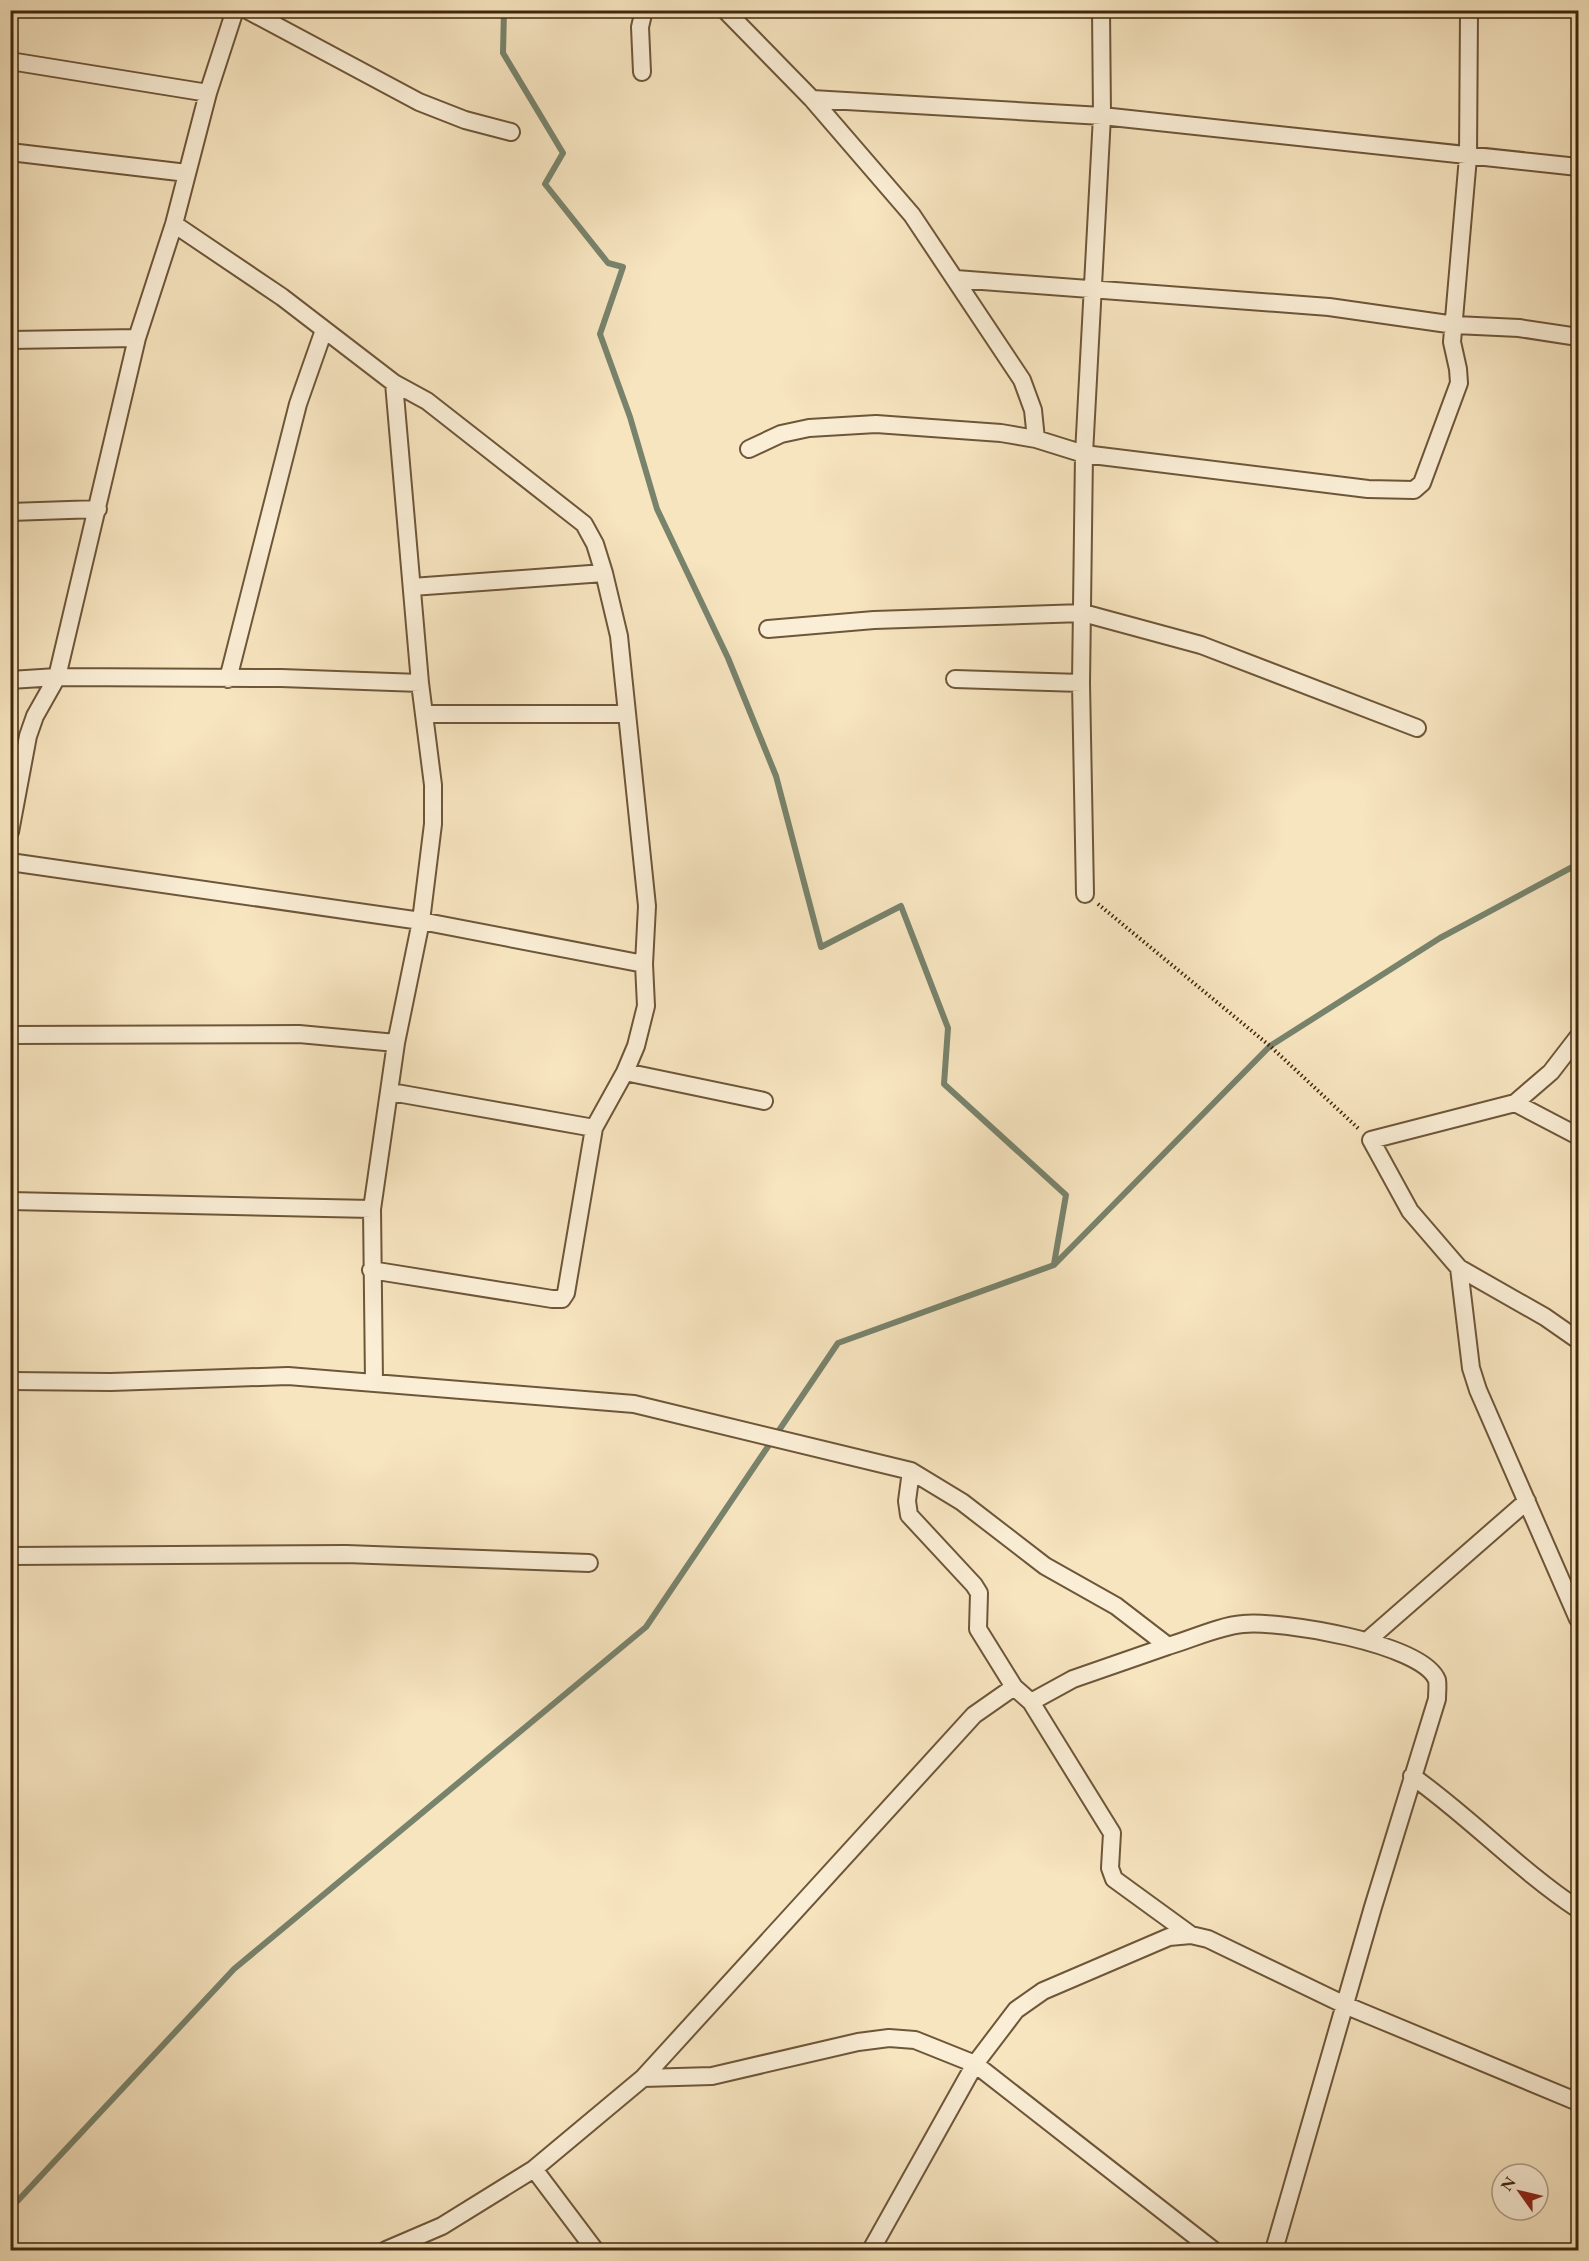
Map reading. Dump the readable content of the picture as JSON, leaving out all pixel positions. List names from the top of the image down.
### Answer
{
  "north": "top left"
}
